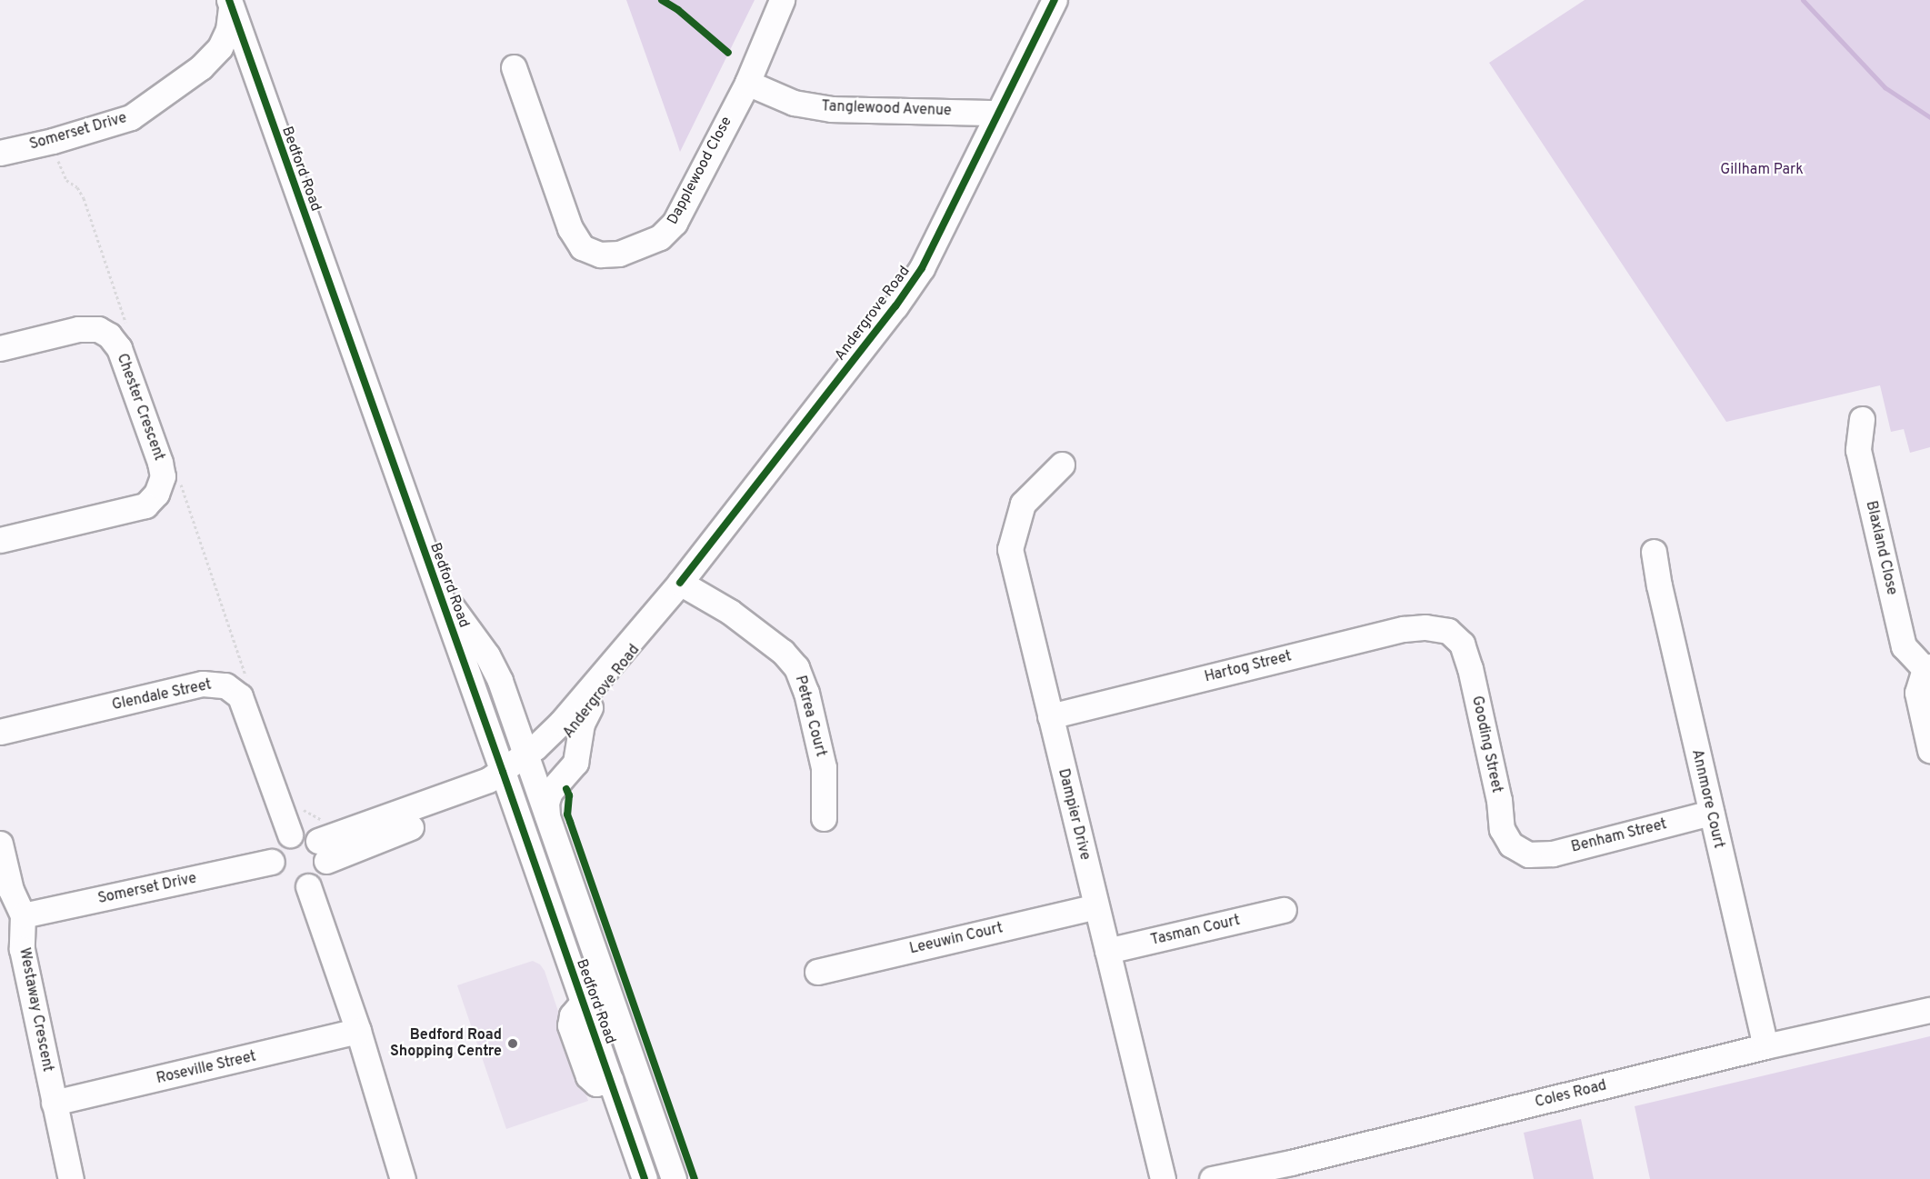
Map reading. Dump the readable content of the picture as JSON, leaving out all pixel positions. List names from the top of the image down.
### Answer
{
  "streets": {
    "street": [
      "Tanglewood Avenue",
      "Somerset Drive",
      "Bedford Road",
      "Dapplewood Close",
      "Andergrove Road",
      "Chester Crescent",
      "Blaxland Close",
      "Hartog Street",
      "Glendale Street",
      "Petrea Court",
      "Gooding Street",
      "Annmore Court",
      "Dampier Drive",
      "Benham Street",
      "Tasman Court",
      "Leeuwin Court",
      "Westaway Crescent",
      "Roseville Street",
      "Coles Road"
    ]
  },
  "crossings": [
    ["Tanglewood Avenue", "Dapplewood Close"],
    ["Tanglewood Avenue", "Andergrove Road"],
    ["Somerset Drive", "Bedford Road"],
    ["Somerset Drive", "Glendale Street"],
    ["Somerset Drive", "Westaway Crescent"],
    ["Bedford Road", "Andergrove Road"],
    ["Andergrove Road", "Petrea Court"],
    ["Hartog Street", "Gooding Street"],
    ["Hartog Street", "Dampier Drive"],
    ["Gooding Street", "Benham Street"],
    ["Annmore Court", "Benham Street"],
    ["Annmore Court", "Coles Road"],
    ["Dampier Drive", "Tasman Court"],
    ["Dampier Drive", "Leeuwin Court"],
    ["Westaway Crescent", "Roseville Street"]
  ],
  "parks": ["Gillham Park"],
  "places": ["Bedford Road Shopping Centre"]
}
